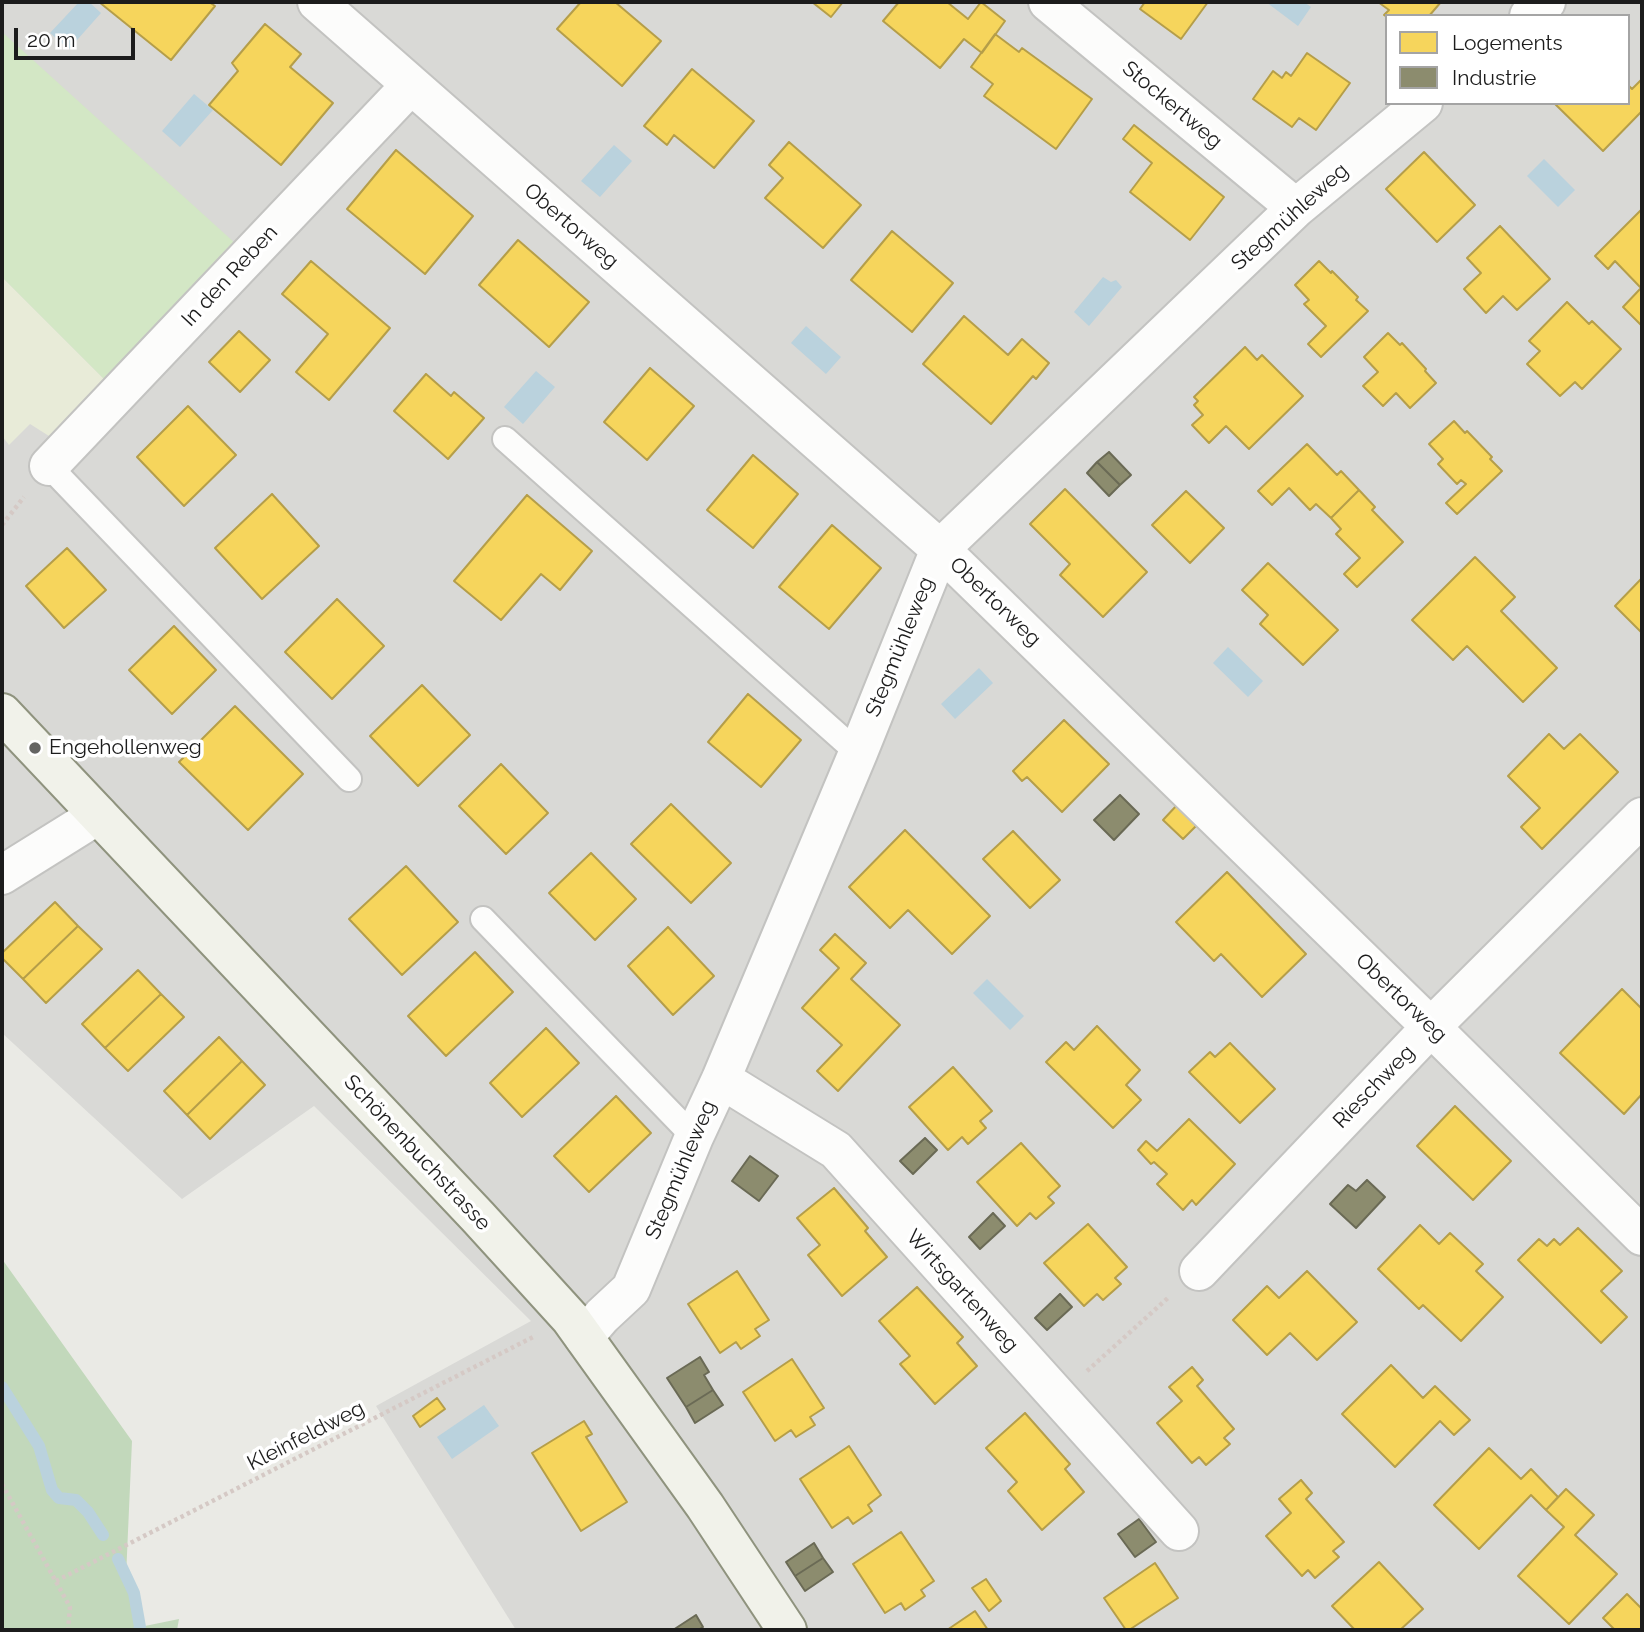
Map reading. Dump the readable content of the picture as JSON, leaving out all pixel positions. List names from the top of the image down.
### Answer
{
  "streets": {
    "street": [
      "Stockertweg",
      "Stegmühleweg",
      "Obertorweg",
      "In den Reben",
      "Rieschweg",
      "Schönenbuchstrasse",
      "Wirtsgartenweg"
    ],
    "path": ["Kleinfeldweg"]
  },
  "crossings": [
    ["Stockertweg", "Stegmühleweg"],
    ["Stegmühleweg", "Obertorweg"],
    ["Stegmühleweg", "Schönenbuchstrasse"],
    ["Stegmühleweg", "Wirtsgartenweg"],
    ["Stegmühleweg", "Kleinfeldweg"],
    ["Obertorweg", "In den Reben"],
    ["Obertorweg", "Rieschweg"],
    ["Schönenbuchstrasse", "Kleinfeldweg"]
  ],
  "places": ["Engehollenweg"],
  "legend": ["Logements", "Industrie"],
  "scale_bar": "20 m"
}
